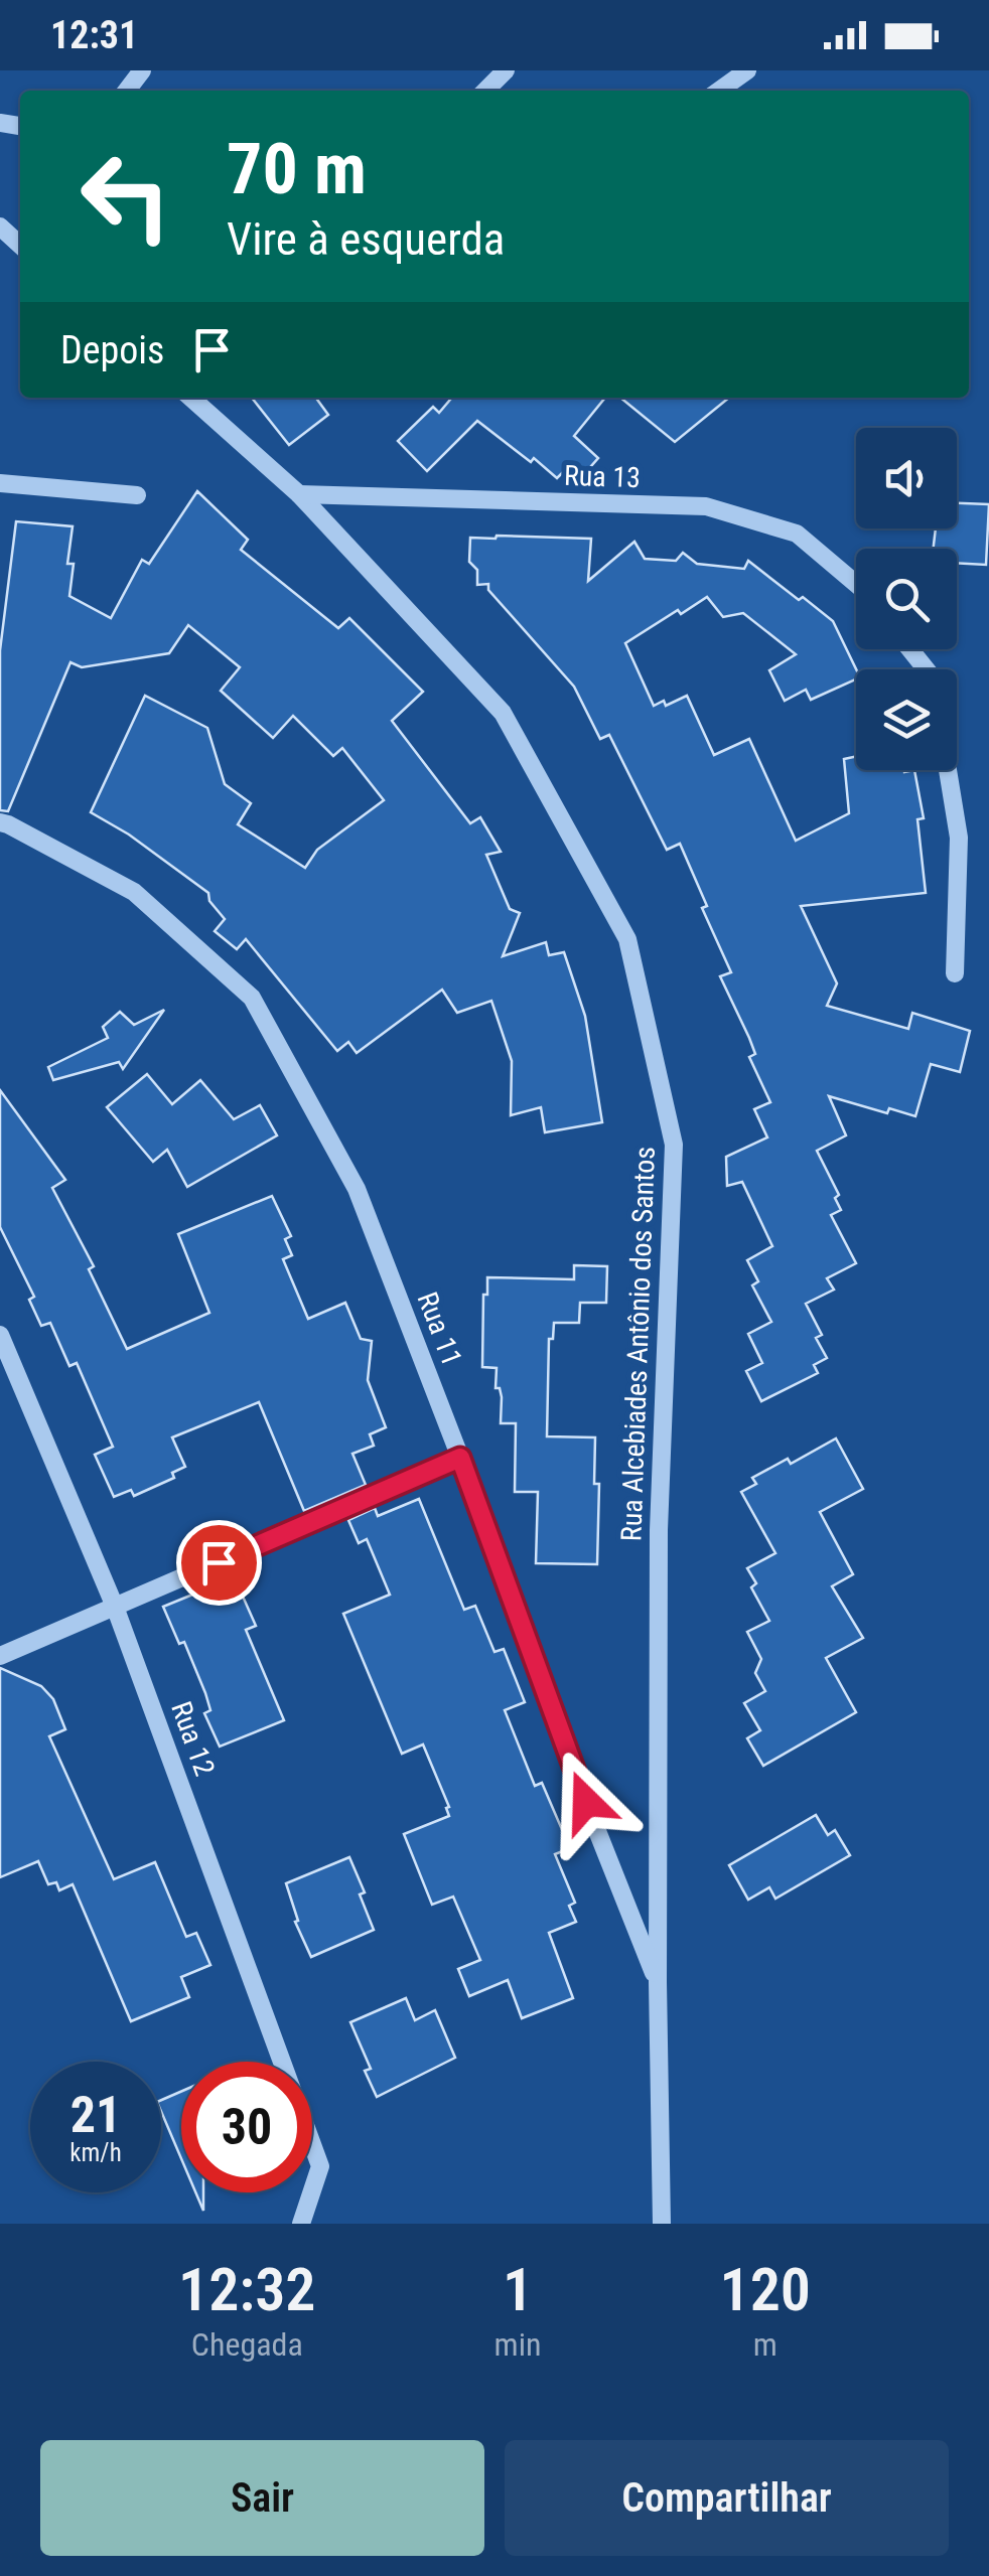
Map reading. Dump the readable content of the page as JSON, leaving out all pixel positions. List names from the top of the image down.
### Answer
{
  "streets": {
    "street": [
      "Rua 13",
      "Rua 11",
      "Rua Alcebiades Antônio dos Santos",
      "Rua 12"
    ]
  },
  "crossings": [
    ["Rua 13", "Rua Alcebiades Antônio dos Santos"],
    ["Rua 11", "Rua Alcebiades Antônio dos Santos"]
  ],
  "page": {
    "status": "12:31",
    "turn": ["70 m", "Vire à esquerda"],
    "then": "Depois",
    "speed": "21 km/h",
    "limit": "30",
    "eta": [
      "12:32",
      "Chegada",
      "1",
      "min",
      "120",
      "m"
    ],
    "buttons": ["Sair", "Compartilhar"]
  }
}
